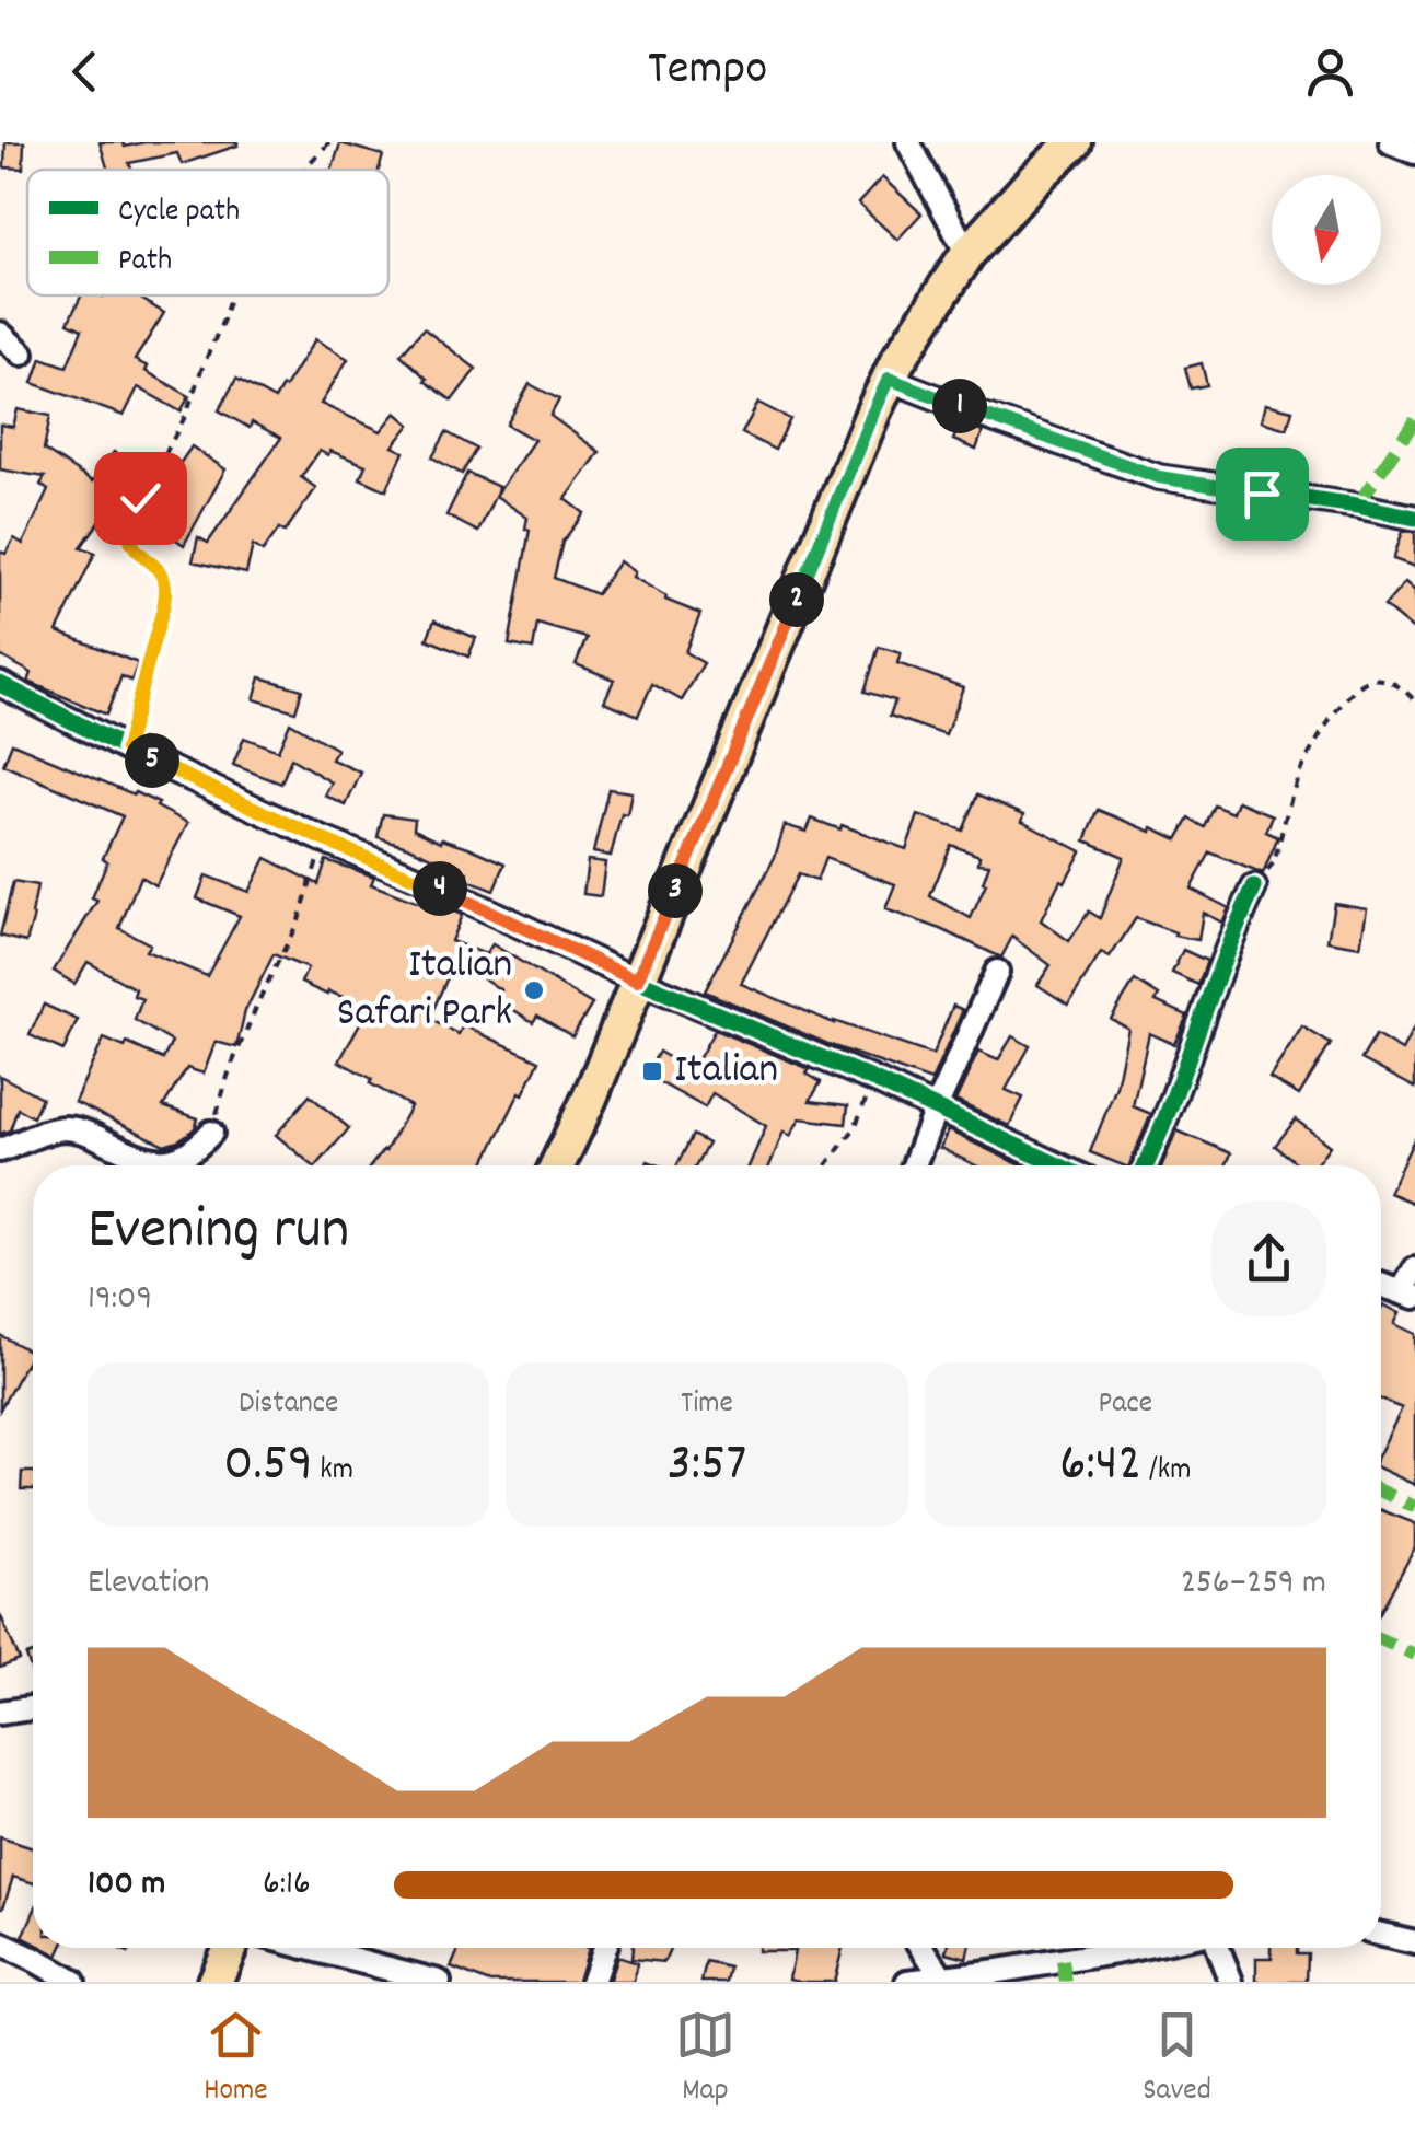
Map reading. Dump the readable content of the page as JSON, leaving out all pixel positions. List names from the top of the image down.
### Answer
{
  "places": {
    "other": ["Italian Safari Park"],
    "transit": ["Italian"]
  },
  "legend": ["Cycle path", "Path"],
  "north": "bottom",
  "page": {
    "header": "Tempo",
    "pins": [
      "1",
      "2",
      "5",
      "4",
      "3"
    ],
    "heading": ["Evening run", "19:09"],
    "stats": [
      ["Distance", "0.59 km"],
      ["Time", "3:57"],
      ["Pace", "6:42 /km"]
    ],
    "chart": ["Elevation", "256–259 m"],
    "list": [
      {
        "name": "100 m",
        "note": "6:16"
      }
    ],
    "tabs": ["Home", "Map", "Saved"]
  }
}
